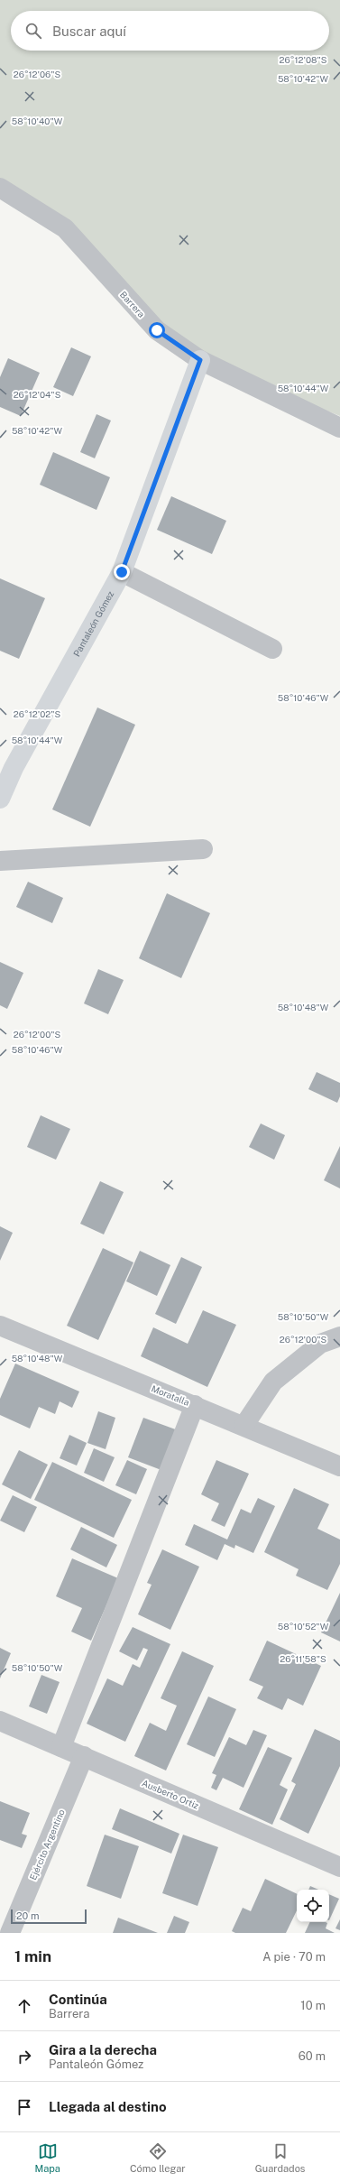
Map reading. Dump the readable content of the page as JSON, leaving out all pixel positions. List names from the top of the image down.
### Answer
{
  "streets": {
    "main road": ["Pantaleón Gómez"],
    "street": [
      "Barrera",
      "Moratalla",
      "Ausberto Ortiz",
      "Ejército Argentino"
    ]
  },
  "crossings": [
    ["Barrera", "Pantaleón Gómez"],
    ["Ausberto Ortiz", "Ejército Argentino"]
  ],
  "scale_bar": "20 m",
  "page": {
    "search": "Buscar aquí",
    "scale": "20 m",
    "heading": ["1 min", "A pie · 70 m"],
    "list": [
      ["Continúa", "Barrera", "10 m"],
      ["Gira a la derecha", "Pantaleón Gómez", "60 m"],
      "Llegada al destino"
    ],
    "nav": ["Mapa", "Cómo llegar", "Guardados"]
  },
  "coordinates": [
    "26°12'08\"S",
    "26°12'06\"S",
    "58°10'42\"W",
    "58°10'40\"W",
    "58°10'44\"W",
    "26°12'04\"S",
    "58°10'46\"W",
    "26°12'02\"S",
    "58°10'48\"W",
    "26°12'00\"S",
    "58°10'50\"W",
    "58°10'52\"W",
    "26°11'58\"S"
  ]
}
